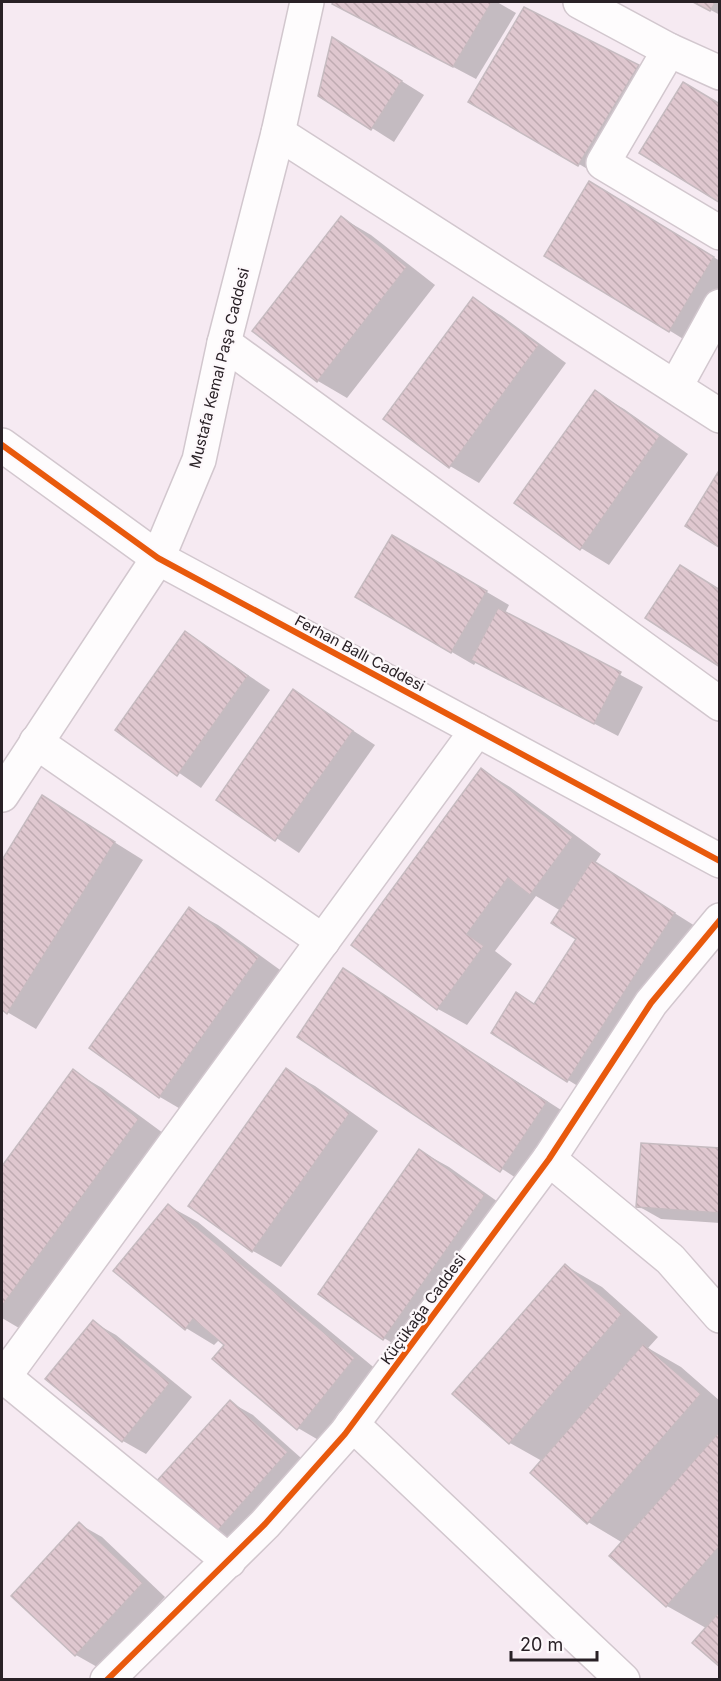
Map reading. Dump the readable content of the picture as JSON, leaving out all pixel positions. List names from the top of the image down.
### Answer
{
  "streets": {
    "street": ["Mustafa Kemal Paşa Caddesi", "Ferhan Ballı Caddesi", "Küçükağa Caddesi"]
  },
  "crossings": [
    ["Mustafa Kemal Paşa Caddesi", "Ferhan Ballı Caddesi"]
  ],
  "scale_bar": "20 m"
}
